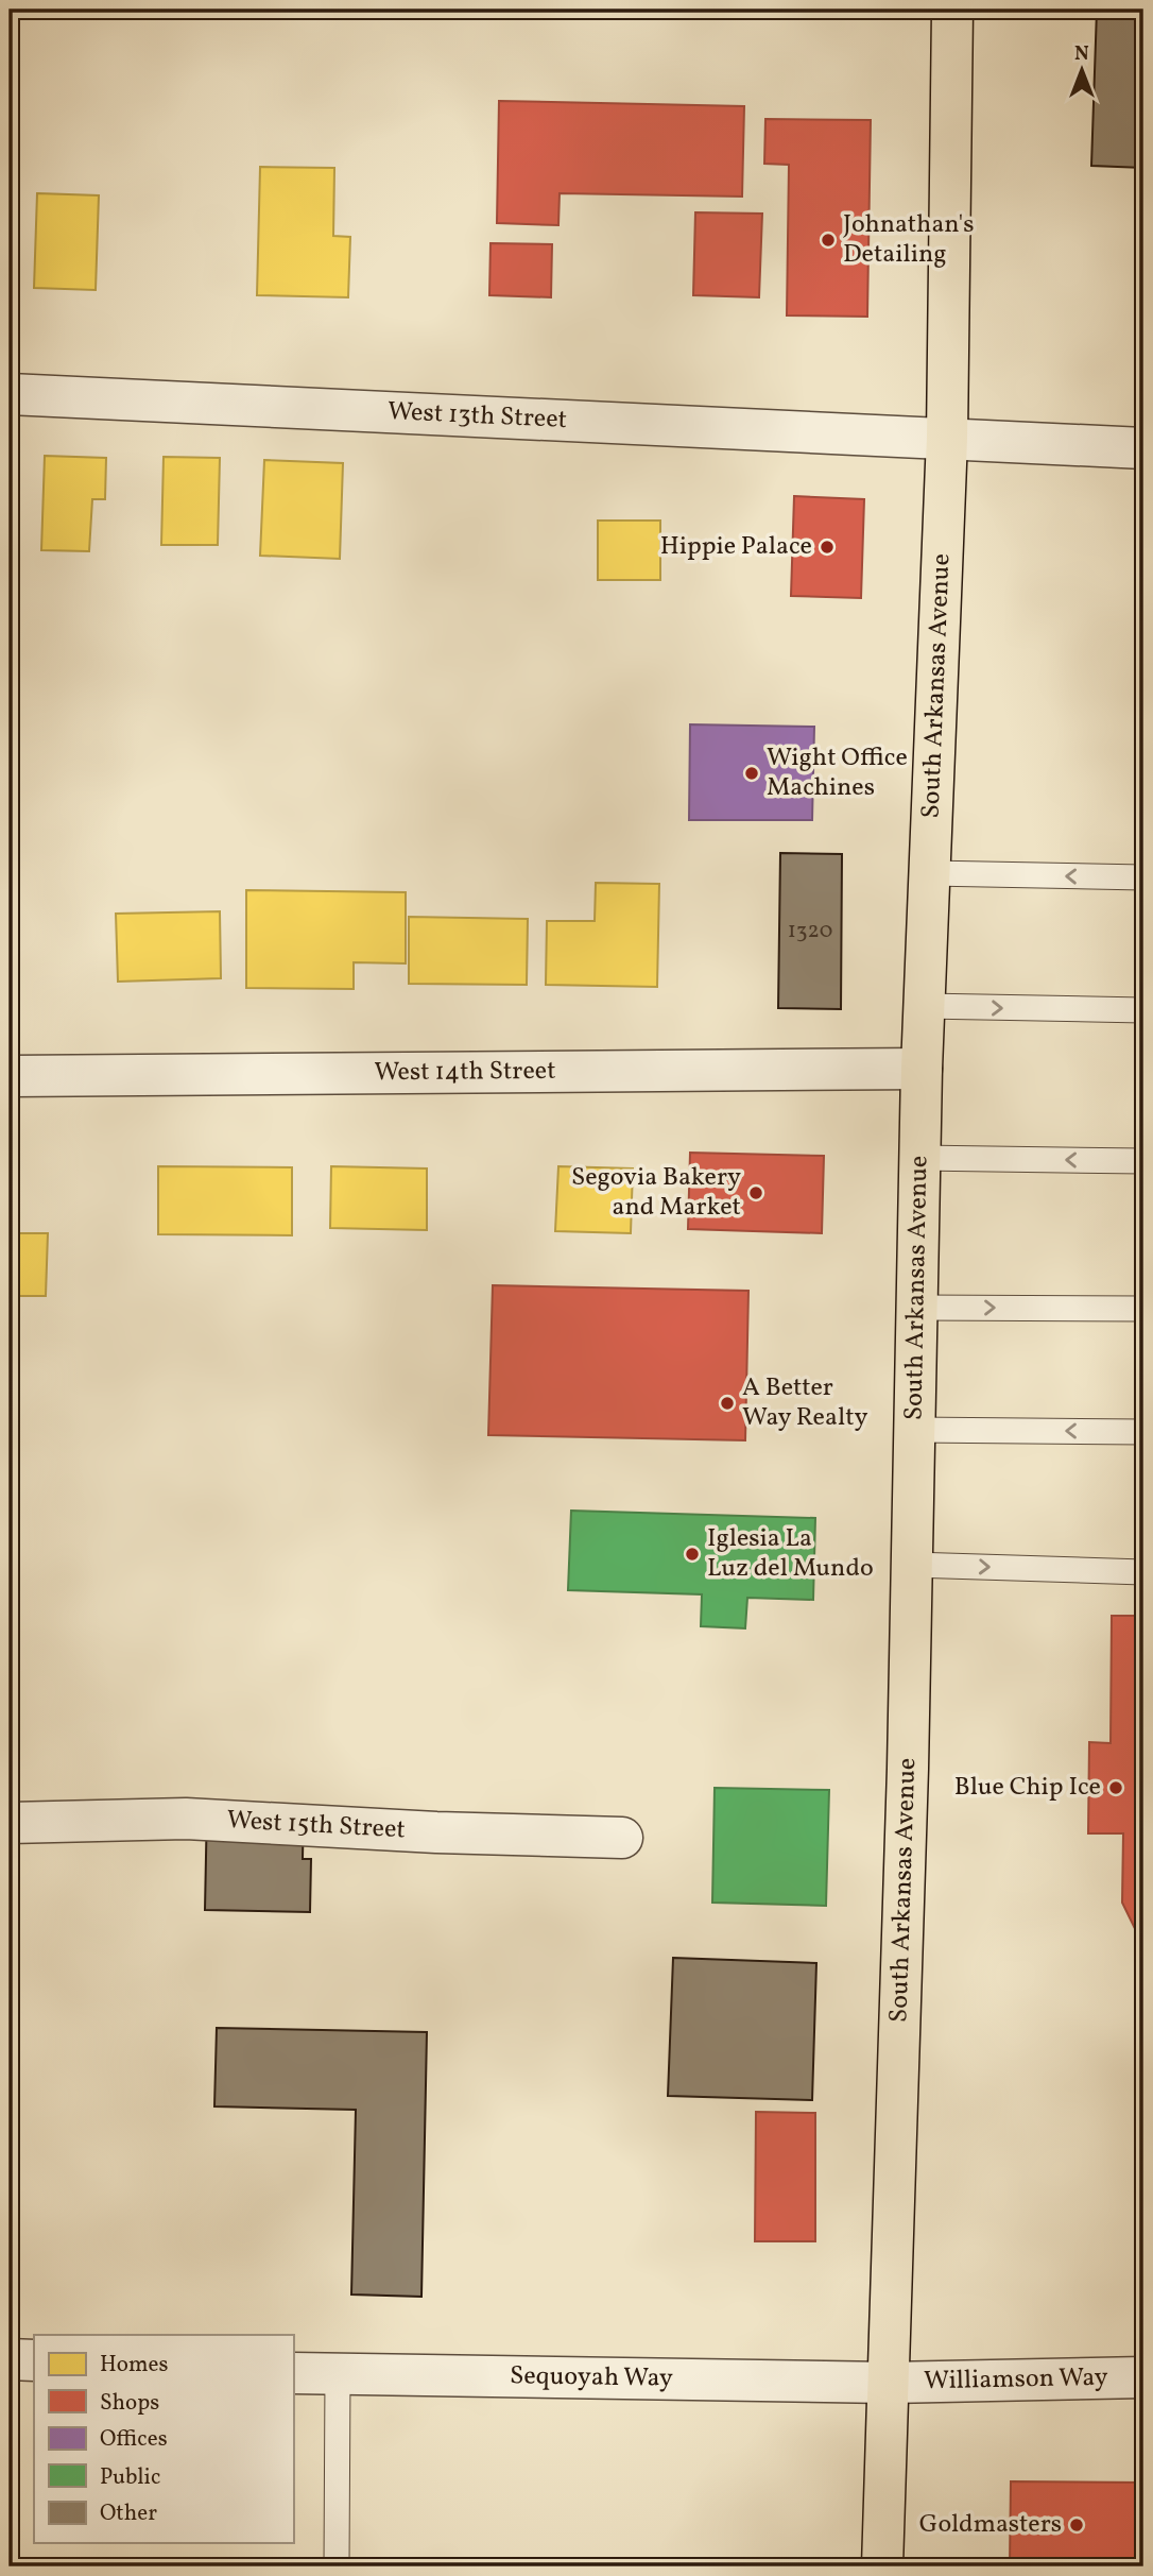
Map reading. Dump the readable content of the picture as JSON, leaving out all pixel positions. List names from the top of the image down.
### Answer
{
  "streets": {
    "highway": ["South Arkansas Avenue"],
    "street": [
      "West 13th Street",
      "West 14th Street",
      "West 15th Street",
      "Sequoyah Way",
      "Williamson Way"
    ]
  },
  "crossings": [
    ["West 13th Street", "South Arkansas Avenue"],
    ["South Arkansas Avenue", "West 14th Street"],
    ["South Arkansas Avenue", "Sequoyah Way"],
    ["South Arkansas Avenue", "Williamson Way"],
    ["Sequoyah Way", "Williamson Way"]
  ],
  "places": [
    "Johnathan's Detailing",
    "Hippie Palace",
    "Wight Office Machines",
    "Segovia Bakery and Market",
    "A Better Way Realty",
    "Iglesia La Luz del Mundo",
    "Blue Chip Ice",
    "Goldmasters"
  ],
  "house_numbers": ["1320"],
  "legend": [
    "Homes",
    "Shops",
    "Offices",
    "Public",
    "Other"
  ],
  "north": "top"
}
